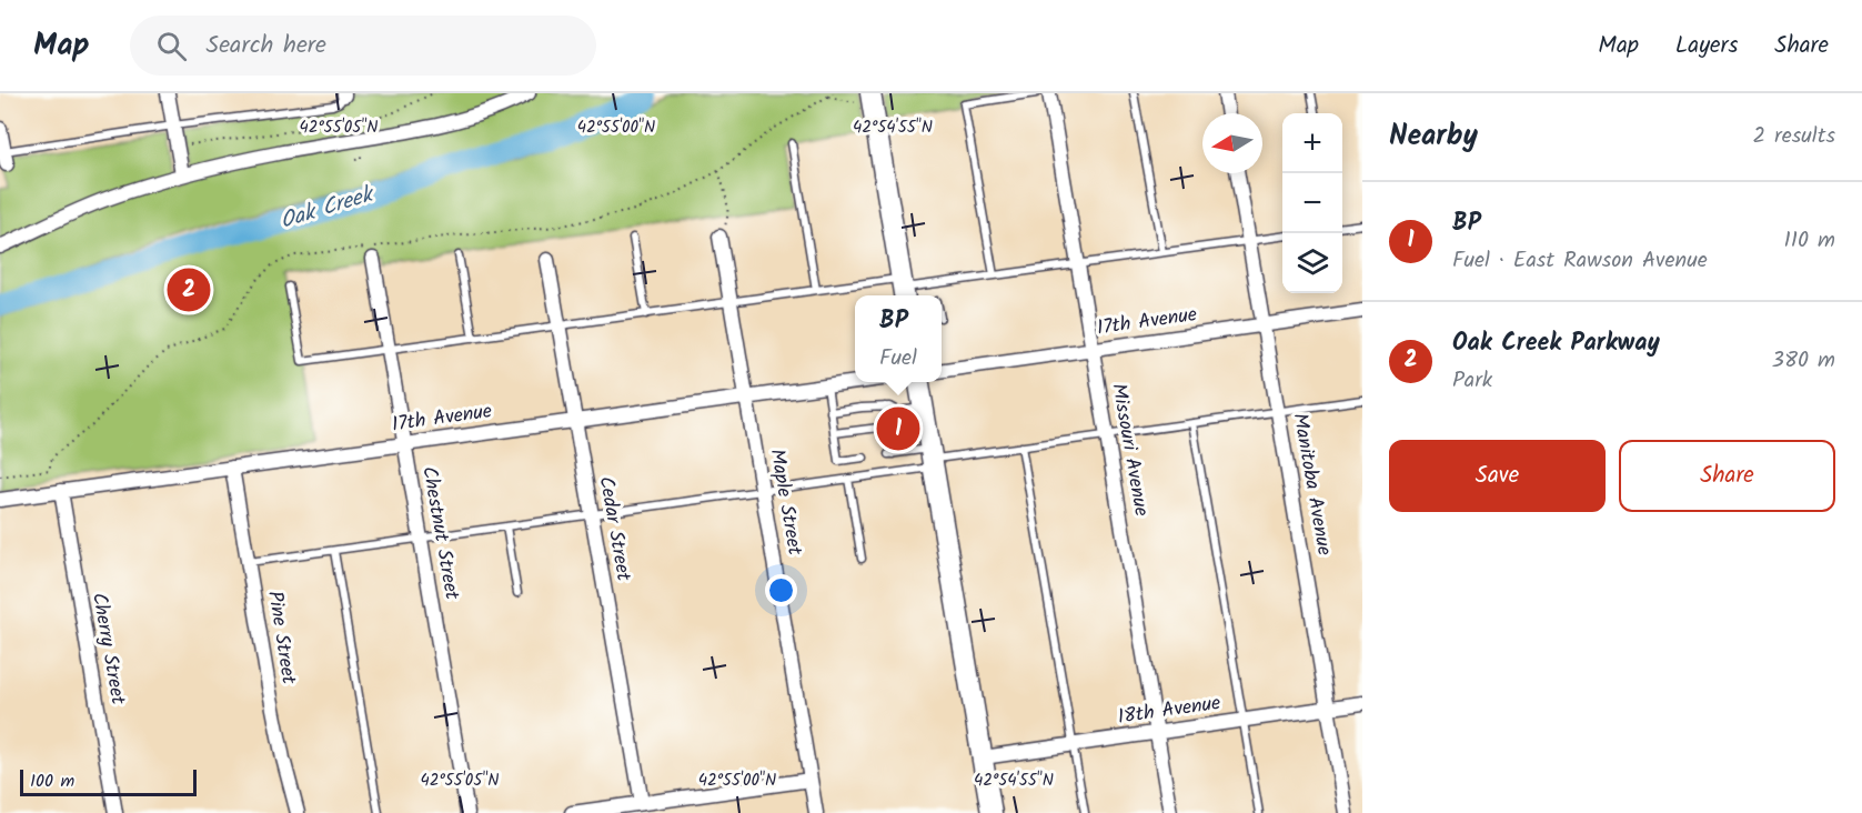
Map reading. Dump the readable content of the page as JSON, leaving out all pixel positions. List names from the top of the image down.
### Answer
{
  "streets": {
    "street": [
      "17th Avenue",
      "Missouri Avenue",
      "Manitoba Avenue",
      "Maple Street",
      "Cedar Street",
      "Chestnut Street",
      "Pine Street",
      "Cherry Street",
      "18th Avenue"
    ]
  },
  "crossings": [
    ["17th Avenue", "Missouri Avenue"],
    ["17th Avenue", "Manitoba Avenue"],
    ["17th Avenue", "Maple Street"],
    ["17th Avenue", "Cedar Street"],
    ["17th Avenue", "Chestnut Street"],
    ["17th Avenue", "Pine Street"],
    ["17th Avenue", "Cherry Street"],
    ["Missouri Avenue", "18th Avenue"],
    ["Manitoba Avenue", "18th Avenue"]
  ],
  "water": ["Oak Creek"],
  "scale_bar": "100 m",
  "north": "left",
  "page": {
    "header": "Map",
    "search": "Search here",
    "nav": ["Map", "Layers", "Share"],
    "heading": ["Nearby", "2 results"],
    "map_buttons": ["+", "−"],
    "list": [
      {
        "mark": "1",
        "name": "BP",
        "note": "Fuel · East Rawson Avenue",
        "value": "110 m"
      },
      {
        "mark": "2",
        "name": "Oak Creek Parkway",
        "note": "Park",
        "value": "380 m"
      }
    ],
    "pins": ["2", "1"],
    "popup": ["BP", "Fuel"],
    "buttons": ["Save", "Share"],
    "scale": "100 m"
  },
  "coordinates": ["42°55'05\"N", "42°55'00\"N", "42°54'55\"N"]
}
